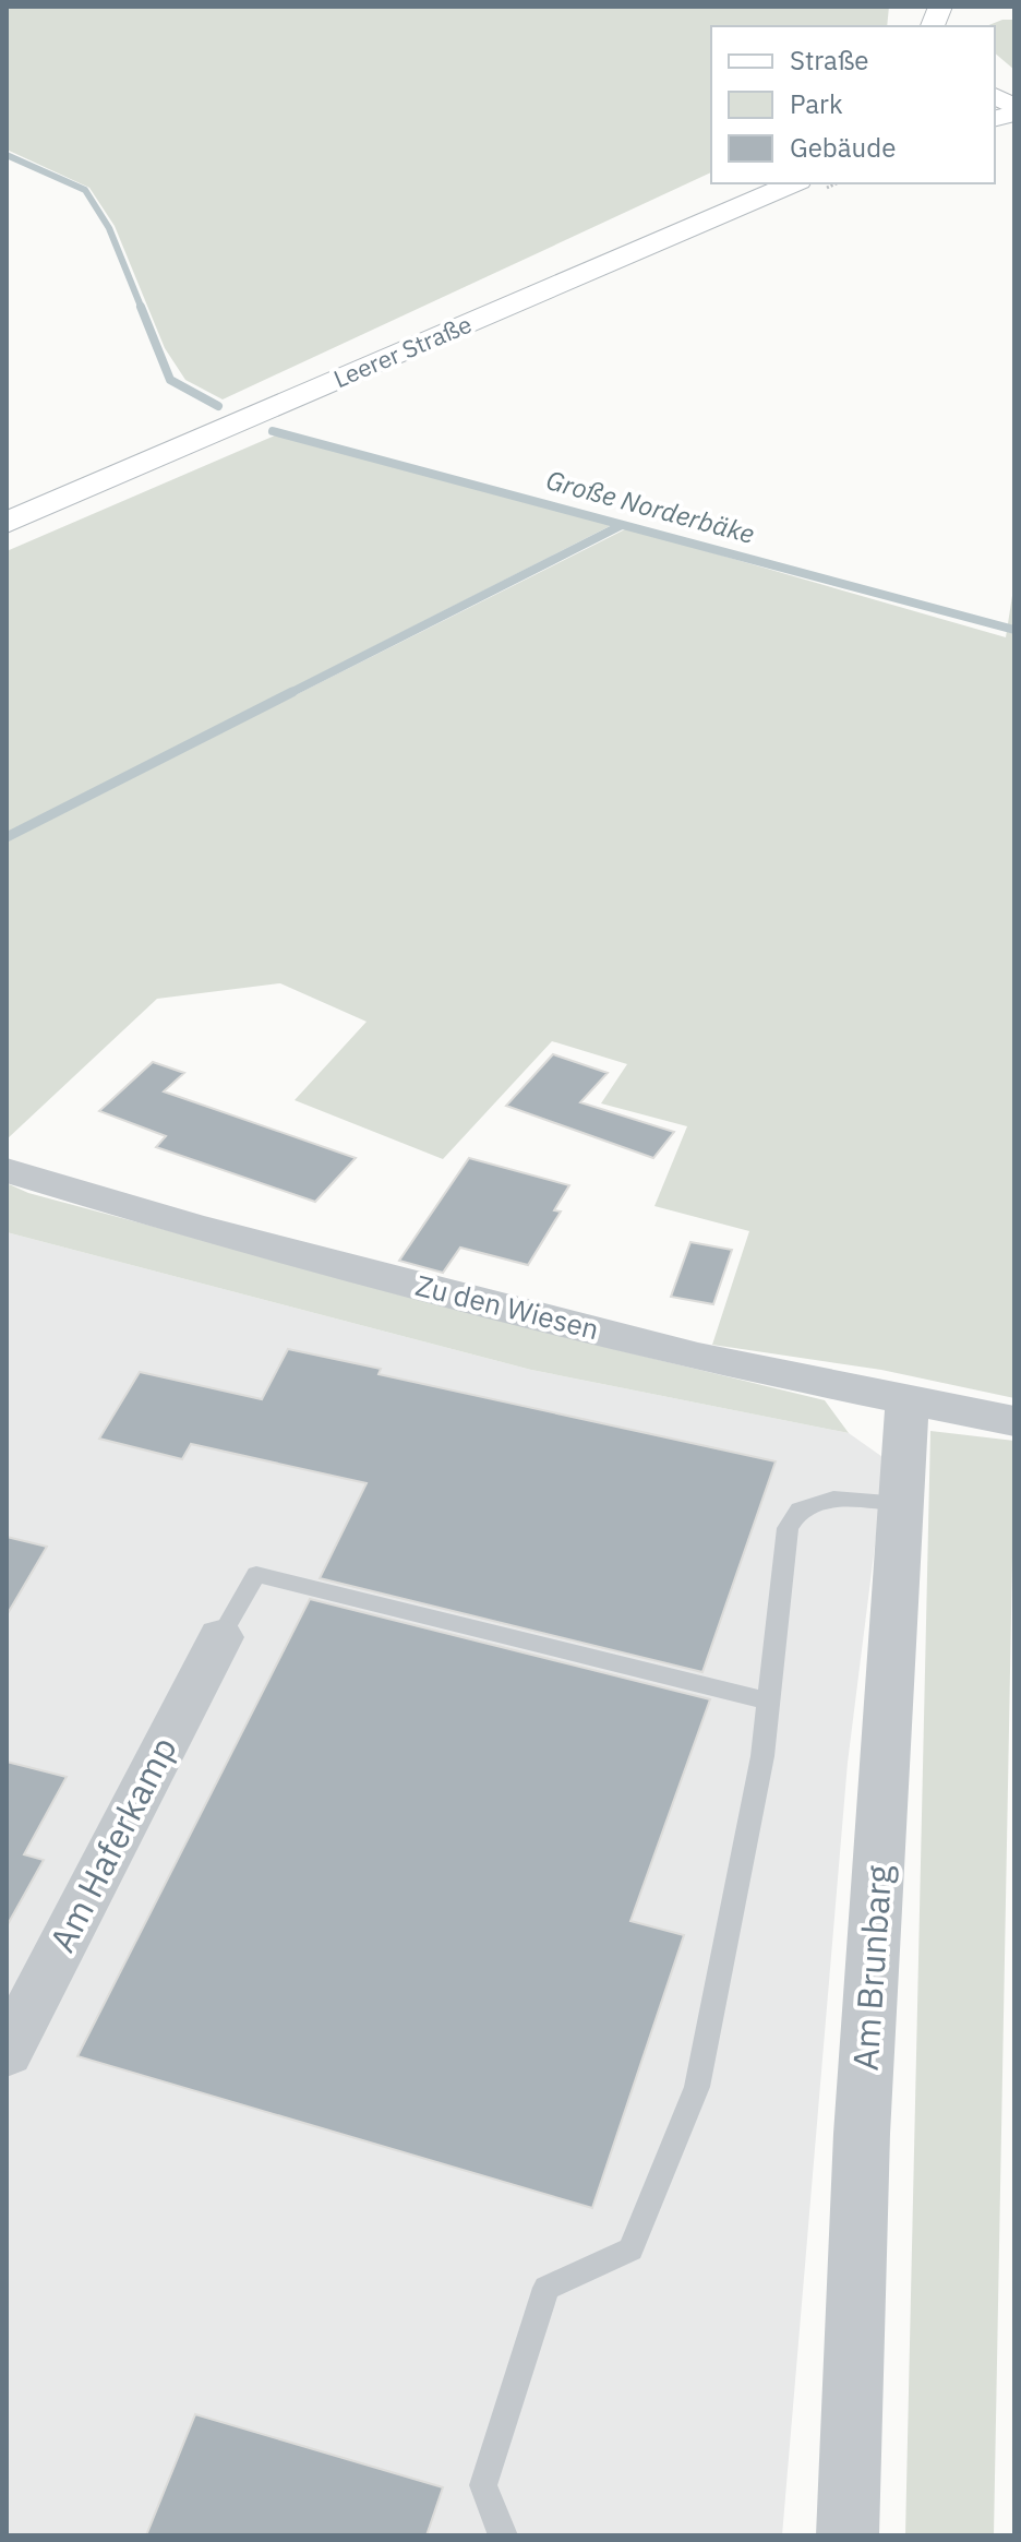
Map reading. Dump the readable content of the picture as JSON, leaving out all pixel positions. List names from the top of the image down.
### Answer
{
  "streets": {
    "main road": ["Leerer Straße"],
    "street": ["Zu den Wiesen", "Am Haferkamp", "Am Brunbarg"]
  },
  "crossings": [
    ["Zu den Wiesen", "Am Brunbarg"]
  ],
  "water": ["Große Norderbäke"],
  "legend": ["Straße", "Park", "Gebäude"]
}
